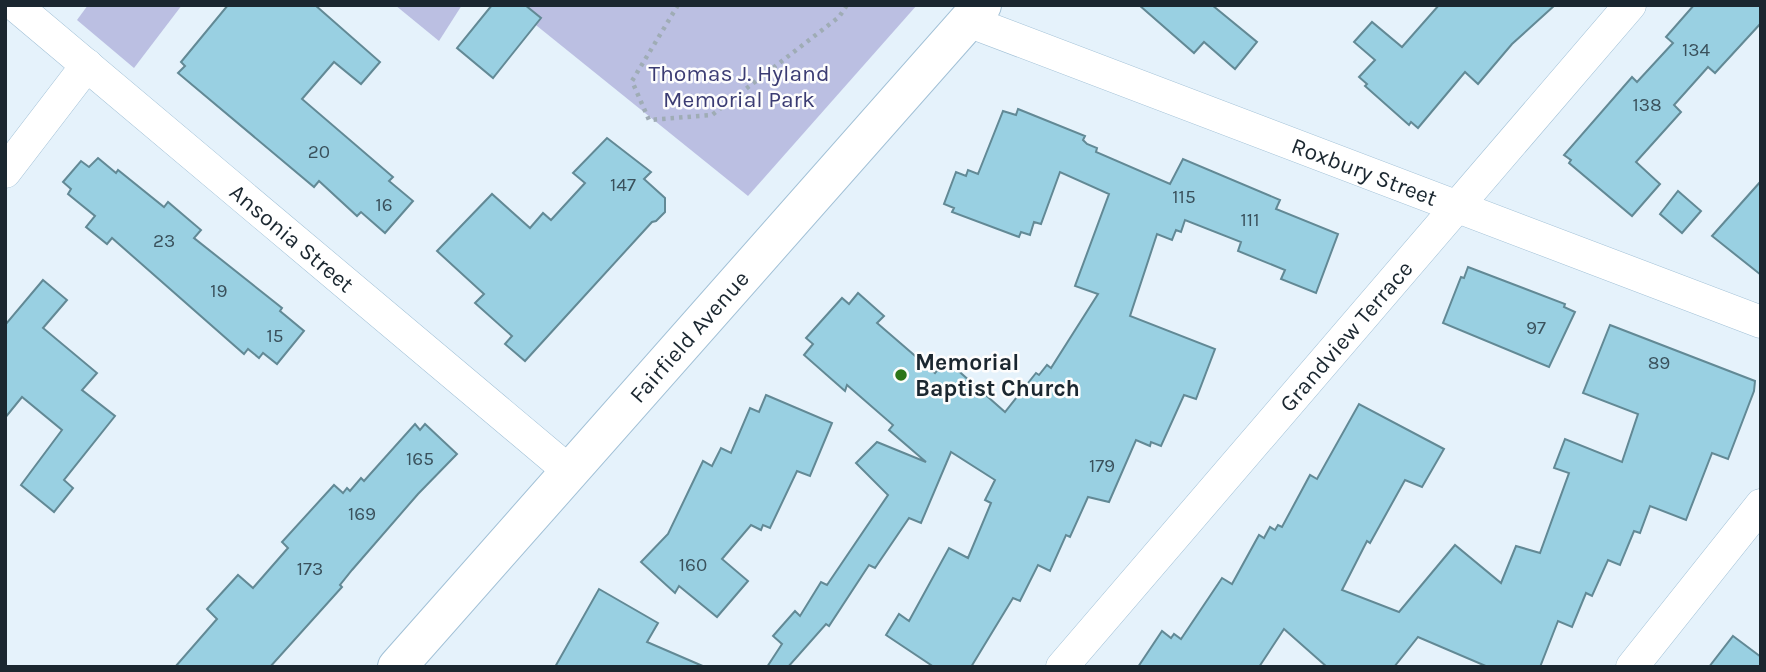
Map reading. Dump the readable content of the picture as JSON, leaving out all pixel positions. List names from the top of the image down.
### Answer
{
  "streets": {
    "main road": ["Fairfield Avenue"],
    "street": ["Roxbury Street", "Ansonia Street", "Grandview Terrace"]
  },
  "crossings": [
    ["Roxbury Street", "Fairfield Avenue"],
    ["Roxbury Street", "Grandview Terrace"],
    ["Ansonia Street", "Fairfield Avenue"]
  ],
  "parks": ["Thomas J. Hyland Memorial Park"],
  "places": ["Memorial Baptist Church"],
  "house_numbers": [
    "134",
    "138",
    "20",
    "147",
    "115",
    "16",
    "111",
    "23",
    "19",
    "97",
    "15",
    "89",
    "165",
    "179",
    "169",
    "160",
    "173"
  ]
}
